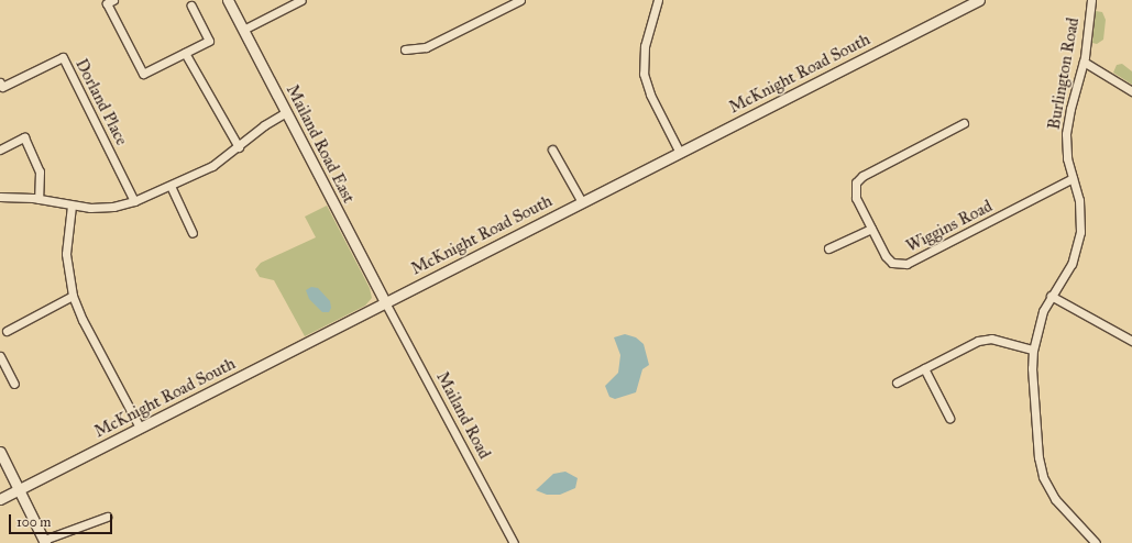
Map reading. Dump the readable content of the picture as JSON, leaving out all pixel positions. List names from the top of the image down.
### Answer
{
  "streets": {
    "street": [
      "McKnight Road South",
      "Burlington Road",
      "Dorland Place",
      "Mailand Road East",
      "Wiggins Road",
      "Mailand Road"
    ]
  },
  "crossings": [
    ["McKnight Road South", "Mailand Road East"],
    ["McKnight Road South", "Mailand Road"],
    ["Burlington Road", "Wiggins Road"],
    ["Mailand Road East", "Mailand Road"]
  ],
  "scale_bar": "100 m"
}
